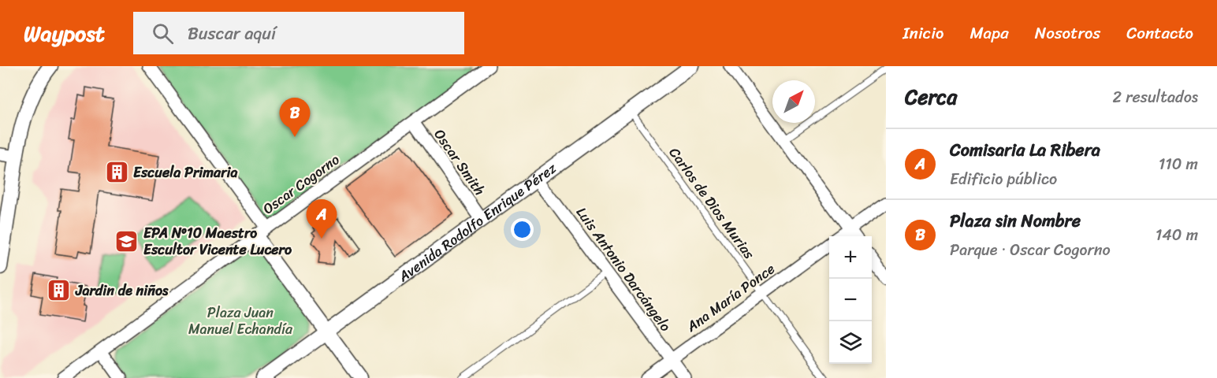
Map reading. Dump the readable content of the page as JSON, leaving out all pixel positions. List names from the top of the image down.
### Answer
{
  "streets": {
    "street": [
      "Oscar Smith",
      "Oscar Cogorno",
      "Avenida Rodolfo Enrique Pérez",
      "Luis Antonio Darcángelo",
      "Ana María Ponce"
    ],
    "lane": ["Carlos de Dios Murias"]
  },
  "crossings": [
    ["Oscar Smith", "Oscar Cogorno"],
    ["Oscar Smith", "Avenida Rodolfo Enrique Pérez"],
    ["Carlos de Dios Murias", "Avenida Rodolfo Enrique Pérez"],
    ["Carlos de Dios Murias", "Ana María Ponce"],
    ["Avenida Rodolfo Enrique Pérez", "Luis Antonio Darcángelo"],
    ["Luis Antonio Darcángelo", "Ana María Ponce"]
  ],
  "parks": ["Plaza Juan Manuel Echandía"],
  "places": {
    "building": ["Escuela Primaria", "Jardin de niños"],
    "school or university": ["EPA Nº10 Maestro Escultor Vicente Lucero"]
  },
  "north": "top right",
  "page": {
    "header": "Waypost",
    "search": "Buscar aquí",
    "nav": [
      "Inicio",
      "Mapa",
      "Nosotros",
      "Contacto"
    ],
    "heading": ["Cerca", "2 resultados"],
    "pins": ["B", "A"],
    "list": [
      {
        "mark": "A",
        "name": "Comisaria La Ribera",
        "note": "Edificio público",
        "value": "110 m"
      },
      {
        "mark": "B",
        "name": "Plaza sin Nombre",
        "note": "Parque · Oscar Cogorno",
        "value": "140 m"
      }
    ],
    "map_buttons": ["+", "−"]
  }
}
